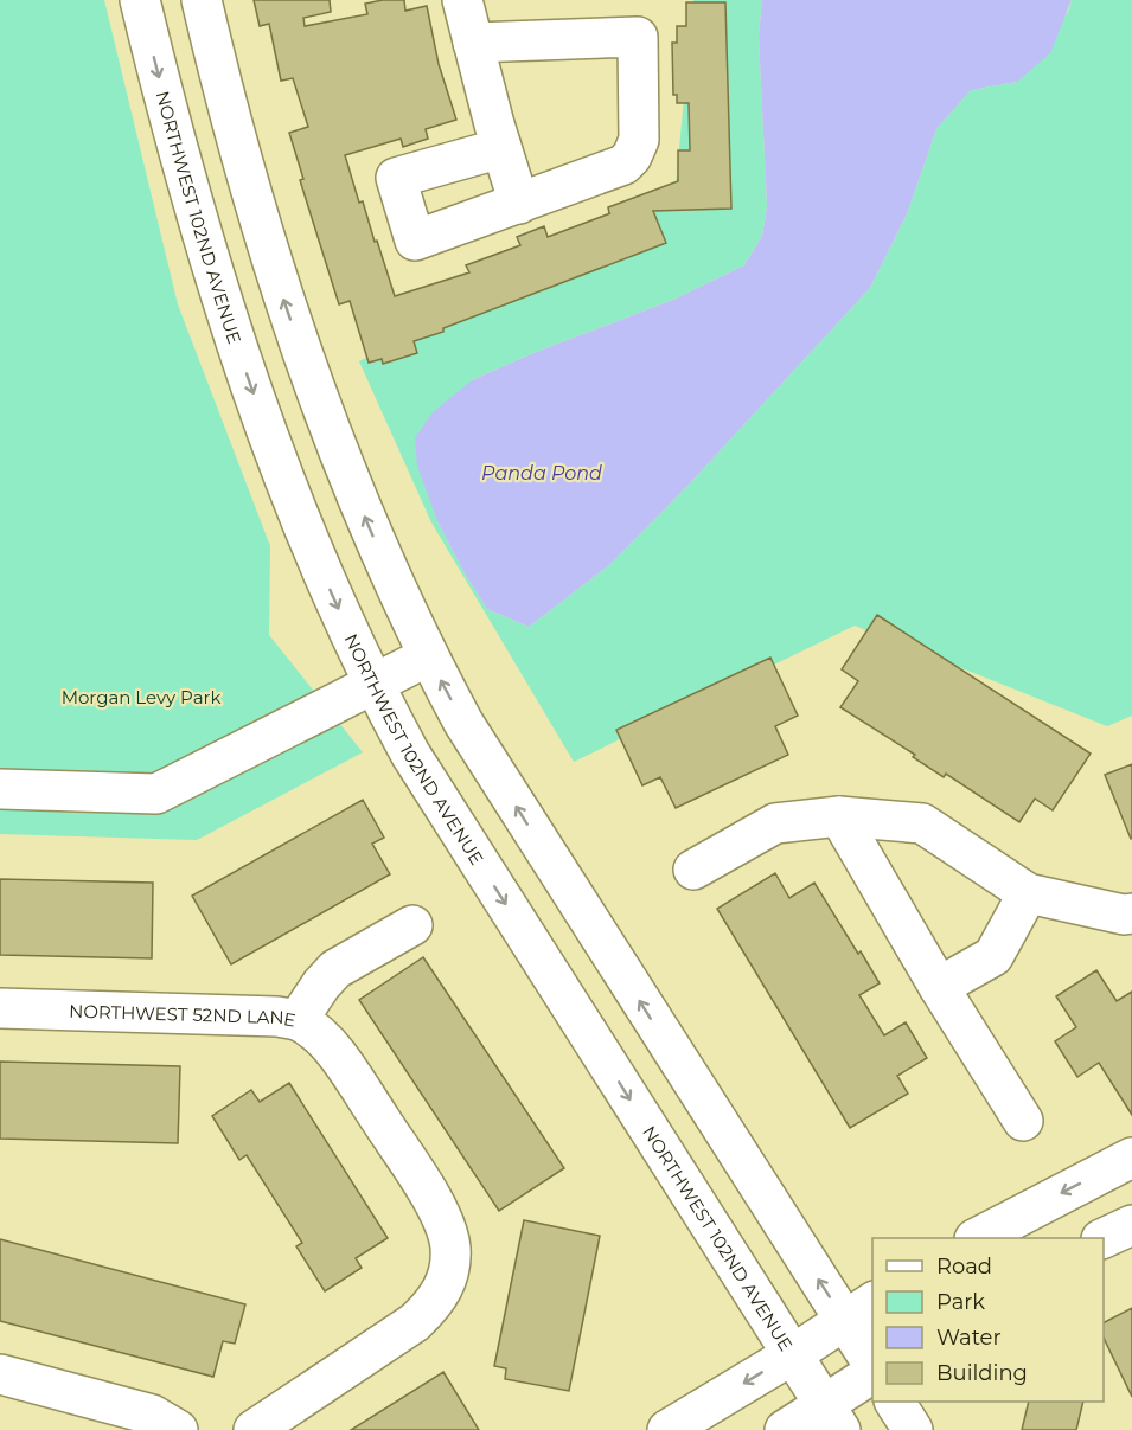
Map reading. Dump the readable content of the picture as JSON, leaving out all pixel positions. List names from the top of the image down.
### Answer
{
  "streets": {
    "street": ["NORTHWEST 102ND AVENUE", "NORTHWEST 52ND LANE"]
  },
  "water": ["Panda Pond"],
  "parks": ["Morgan Levy Park"],
  "legend": [
    "Road",
    "Park",
    "Water",
    "Building"
  ]
}
